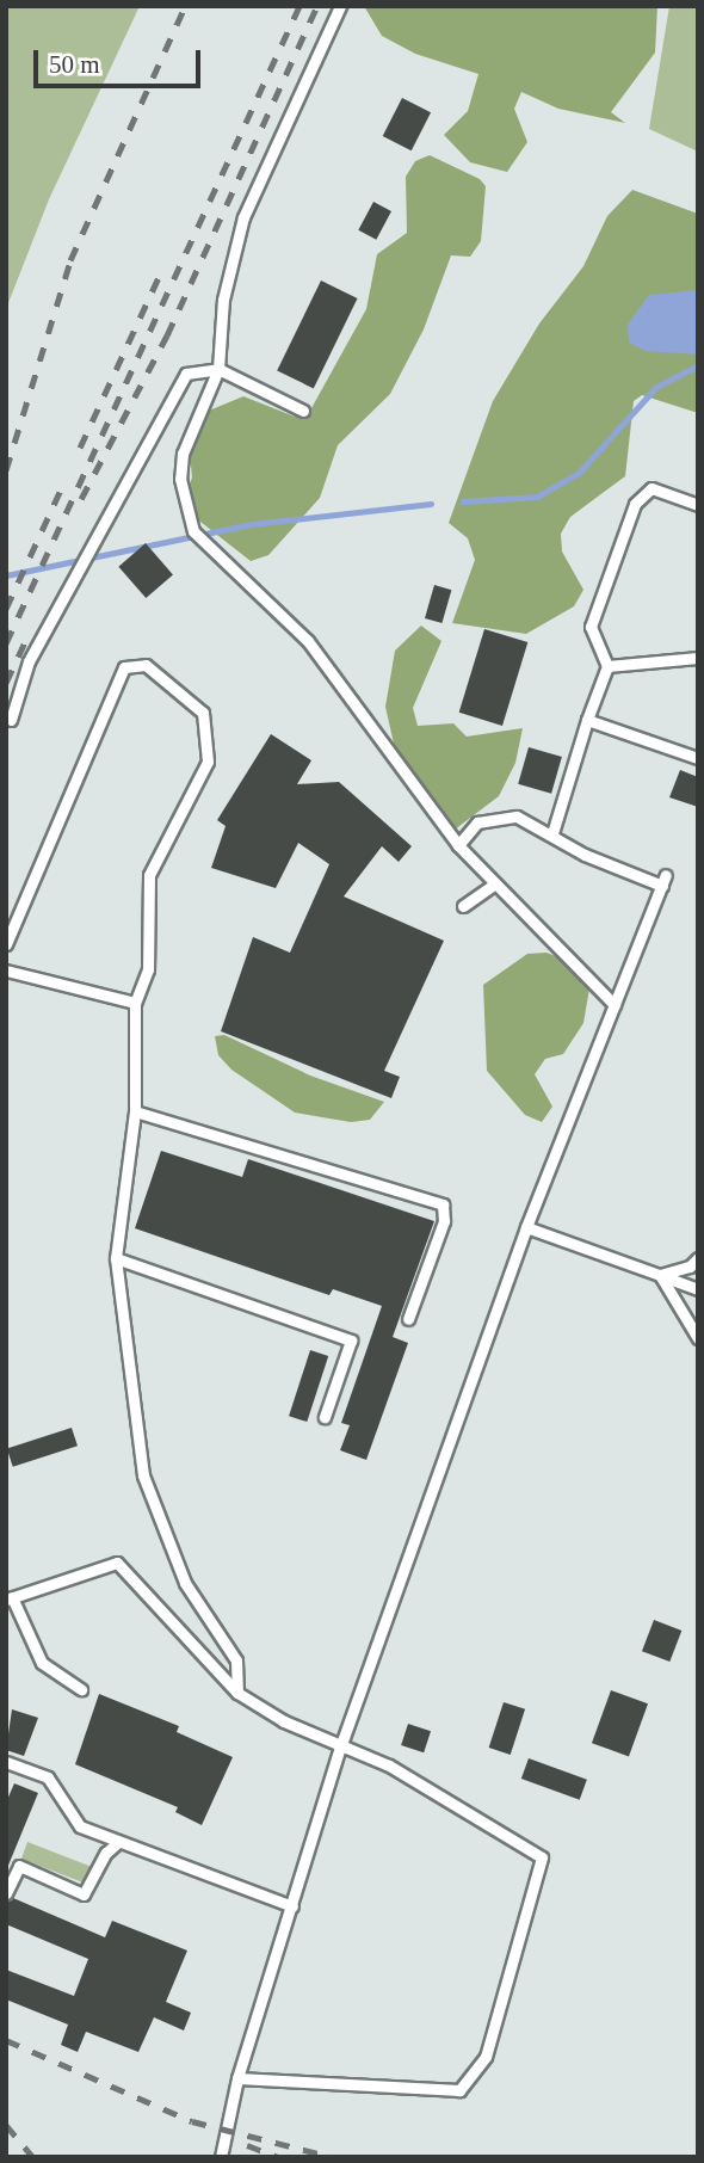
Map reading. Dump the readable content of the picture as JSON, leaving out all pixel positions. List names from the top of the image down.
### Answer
{
  "scale_bar": "50 m"
}
